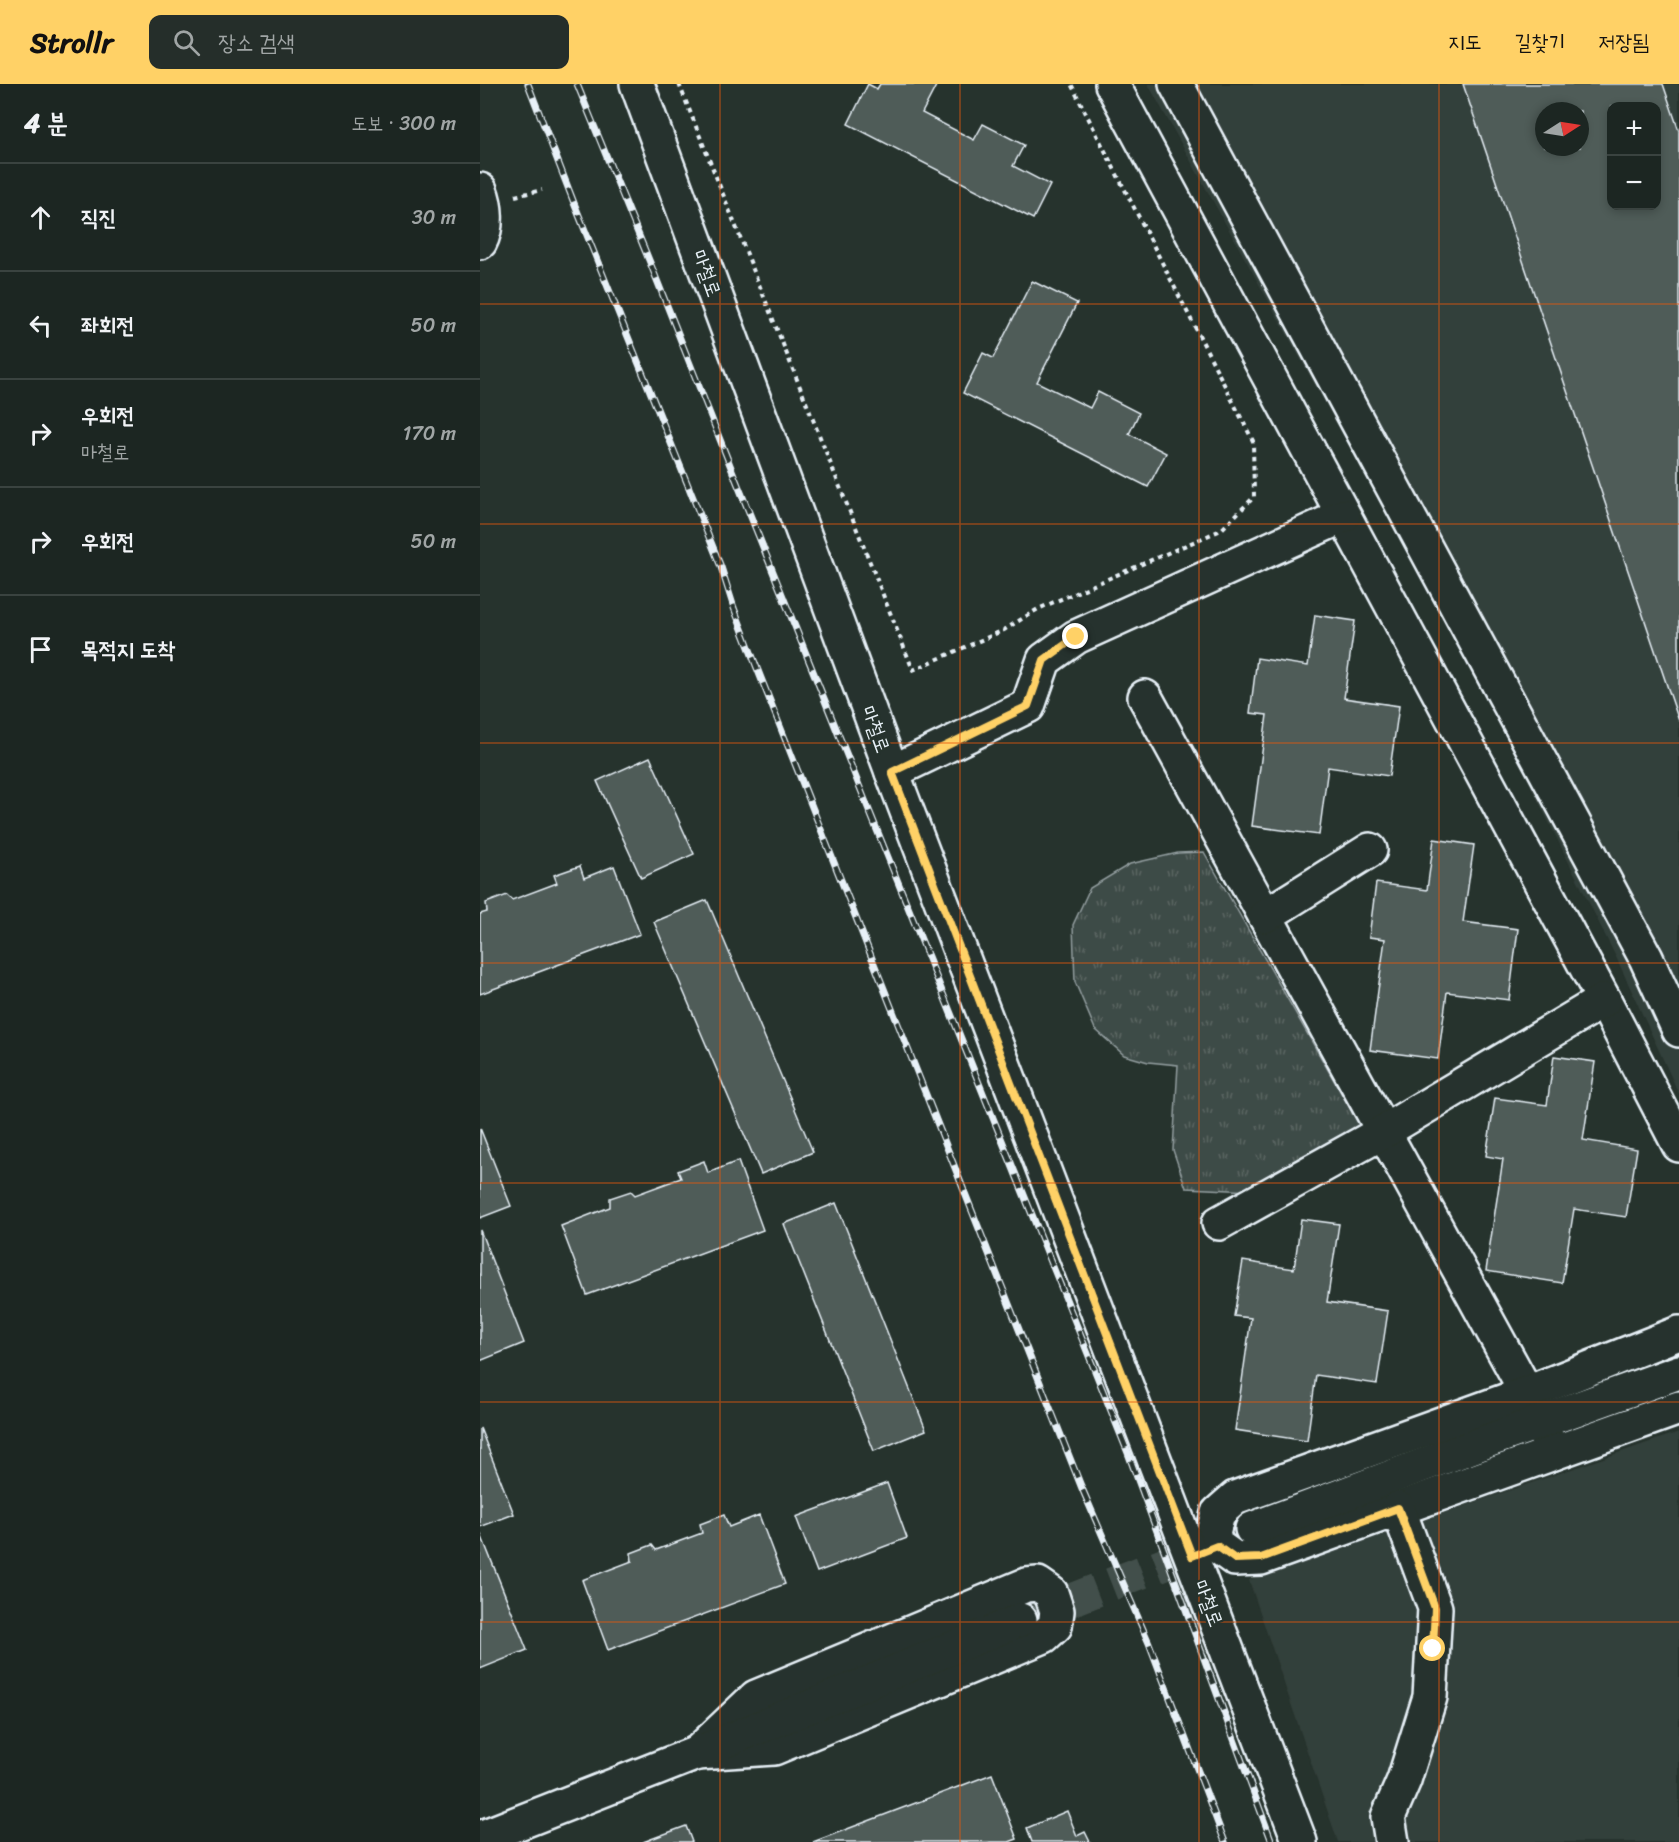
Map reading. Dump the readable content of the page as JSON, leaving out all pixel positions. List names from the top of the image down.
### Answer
{
  "streets": {
    "street": ["마철로"]
  },
  "north": "right",
  "page": {
    "header": "Strollr",
    "search": "장소 검색",
    "nav": ["지도", "길찾기", "저장됨"],
    "heading": ["4 분", "도보 · 300 m"],
    "map_buttons": ["+", "−"],
    "list": [
      ["직진", "30 m"],
      ["좌회전", "50 m"],
      ["우회전", "마철로", "170 m"],
      ["우회전", "50 m"],
      "목적지 도착"
    ]
  }
}
